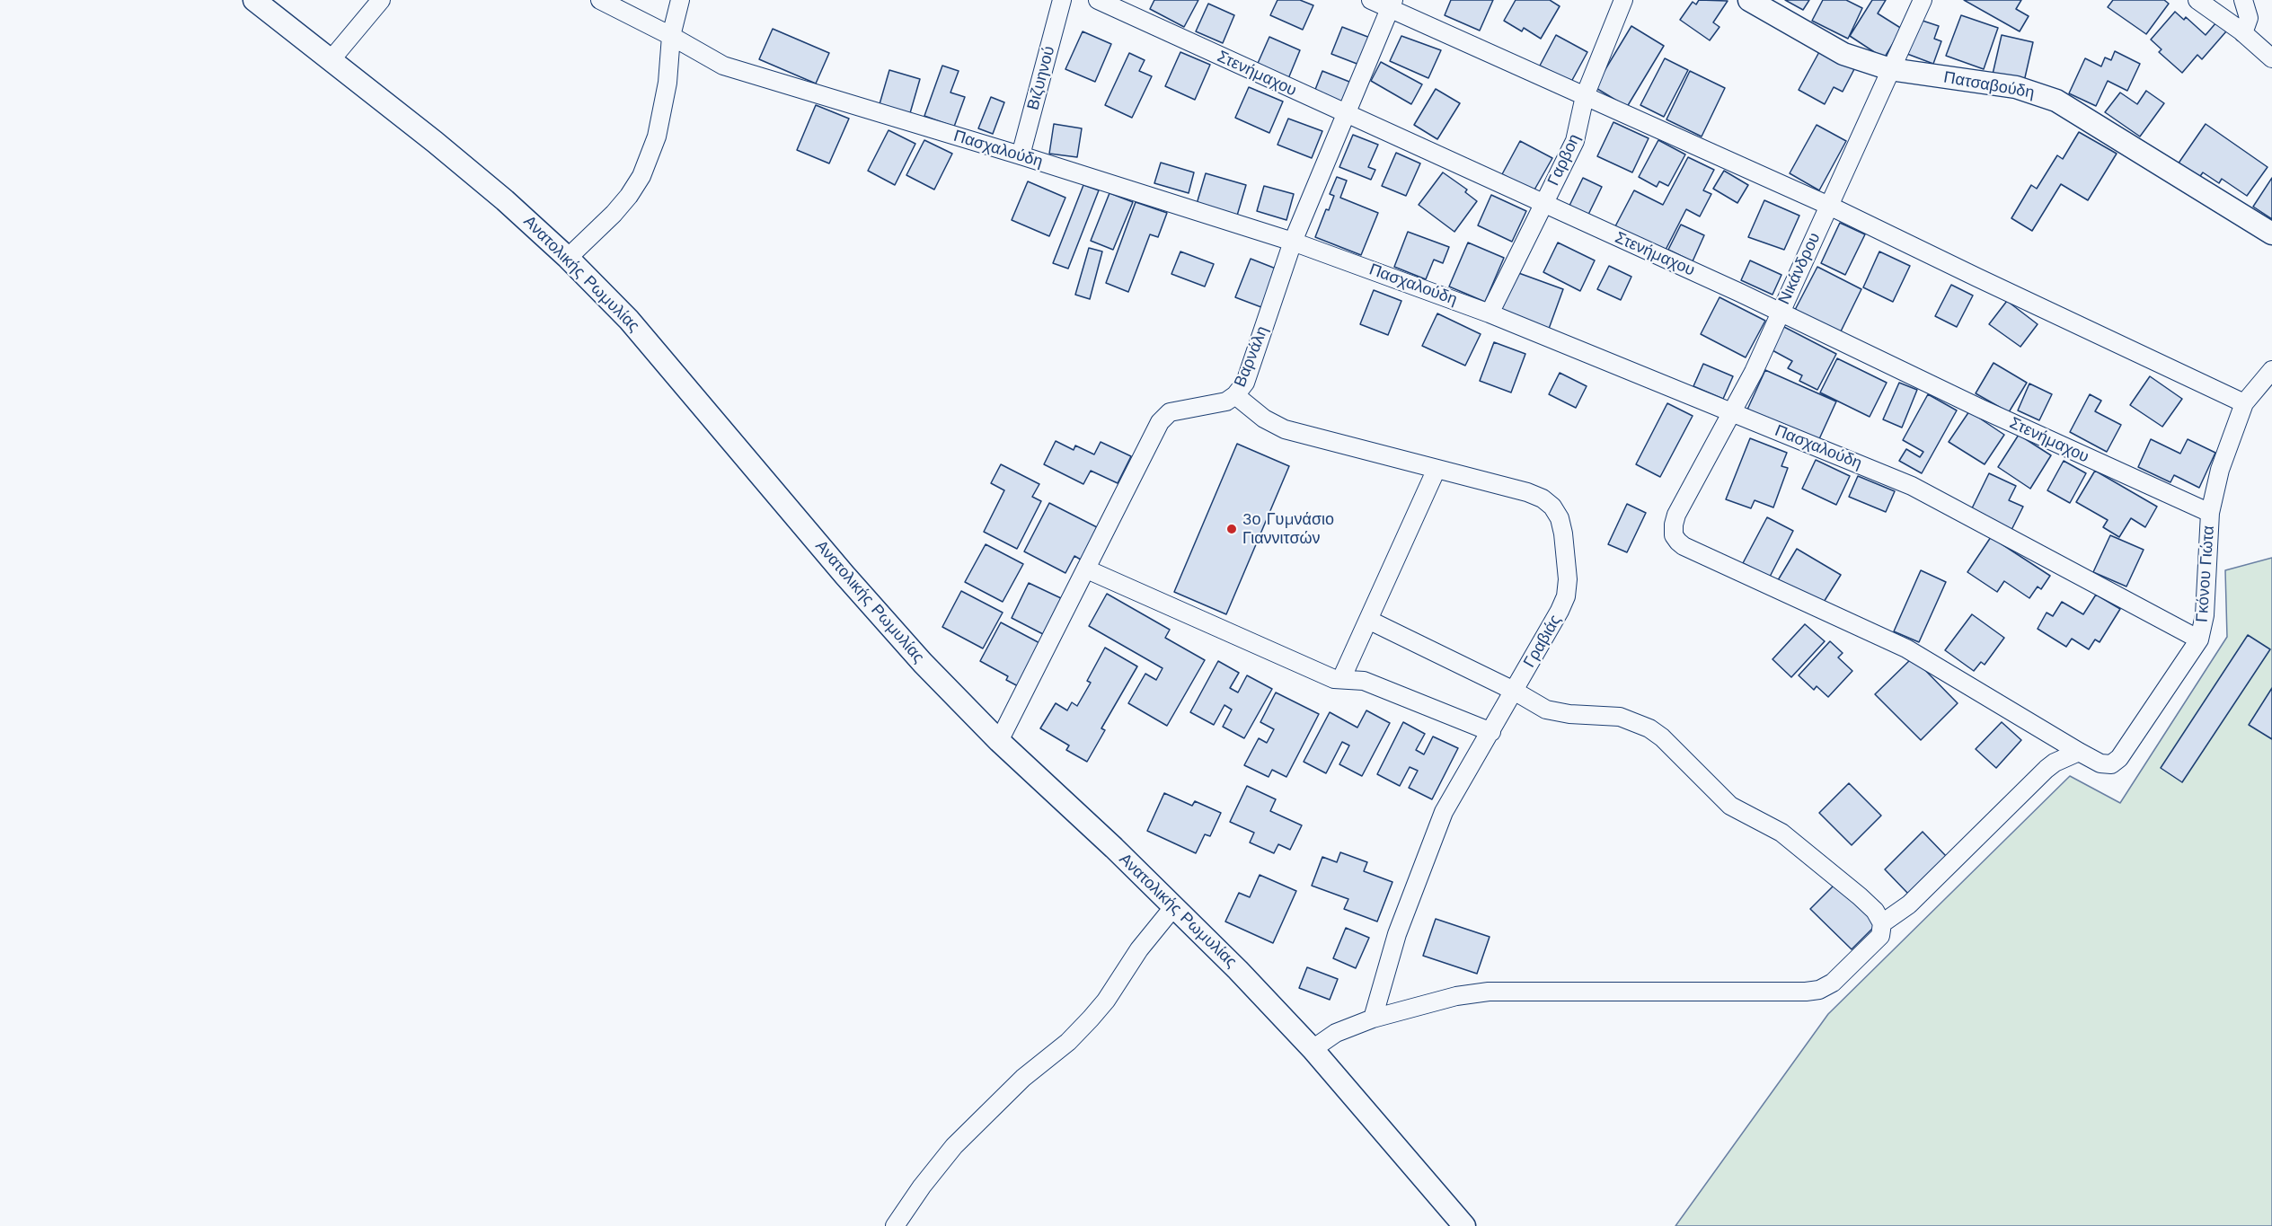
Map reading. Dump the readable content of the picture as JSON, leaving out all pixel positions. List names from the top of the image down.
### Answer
{
  "streets": {
    "street": [
      "Στενήμαχου",
      "Βιζυηνού",
      "Πατσαβούδη",
      "Πασχαλούδη",
      "Γαρβοη",
      "Νικάνδρου",
      "Ανατολικής Ρωμυλίας",
      "Βαρνάλη",
      "Γκόνου Γιώτα",
      "Γραβιάς"
    ]
  },
  "crossings": [
    ["Στενήμαχου", "Γαρβοη"],
    ["Στενήμαχου", "Νικάνδρου"],
    ["Στενήμαχου", "Βαρνάλη"],
    ["Στενήμαχου", "Γκόνου Γιώτα"],
    ["Βιζυηνού", "Πασχαλούδη"],
    ["Πατσαβούδη", "Νικάνδρου"],
    ["Πασχαλούδη", "Γαρβοη"],
    ["Πασχαλούδη", "Νικάνδρου"],
    ["Πασχαλούδη", "Βαρνάλη"],
    ["Πασχαλούδη", "Γκόνου Γιώτα"],
    ["Νικάνδρου", "Γκόνου Γιώτα"],
    ["Ανατολικής Ρωμυλίας", "Βαρνάλη"],
    ["Βαρνάλη", "Γραβιάς"]
  ],
  "places": ["3ο Γυμνάσιο Γιαννιτσών"]
}
